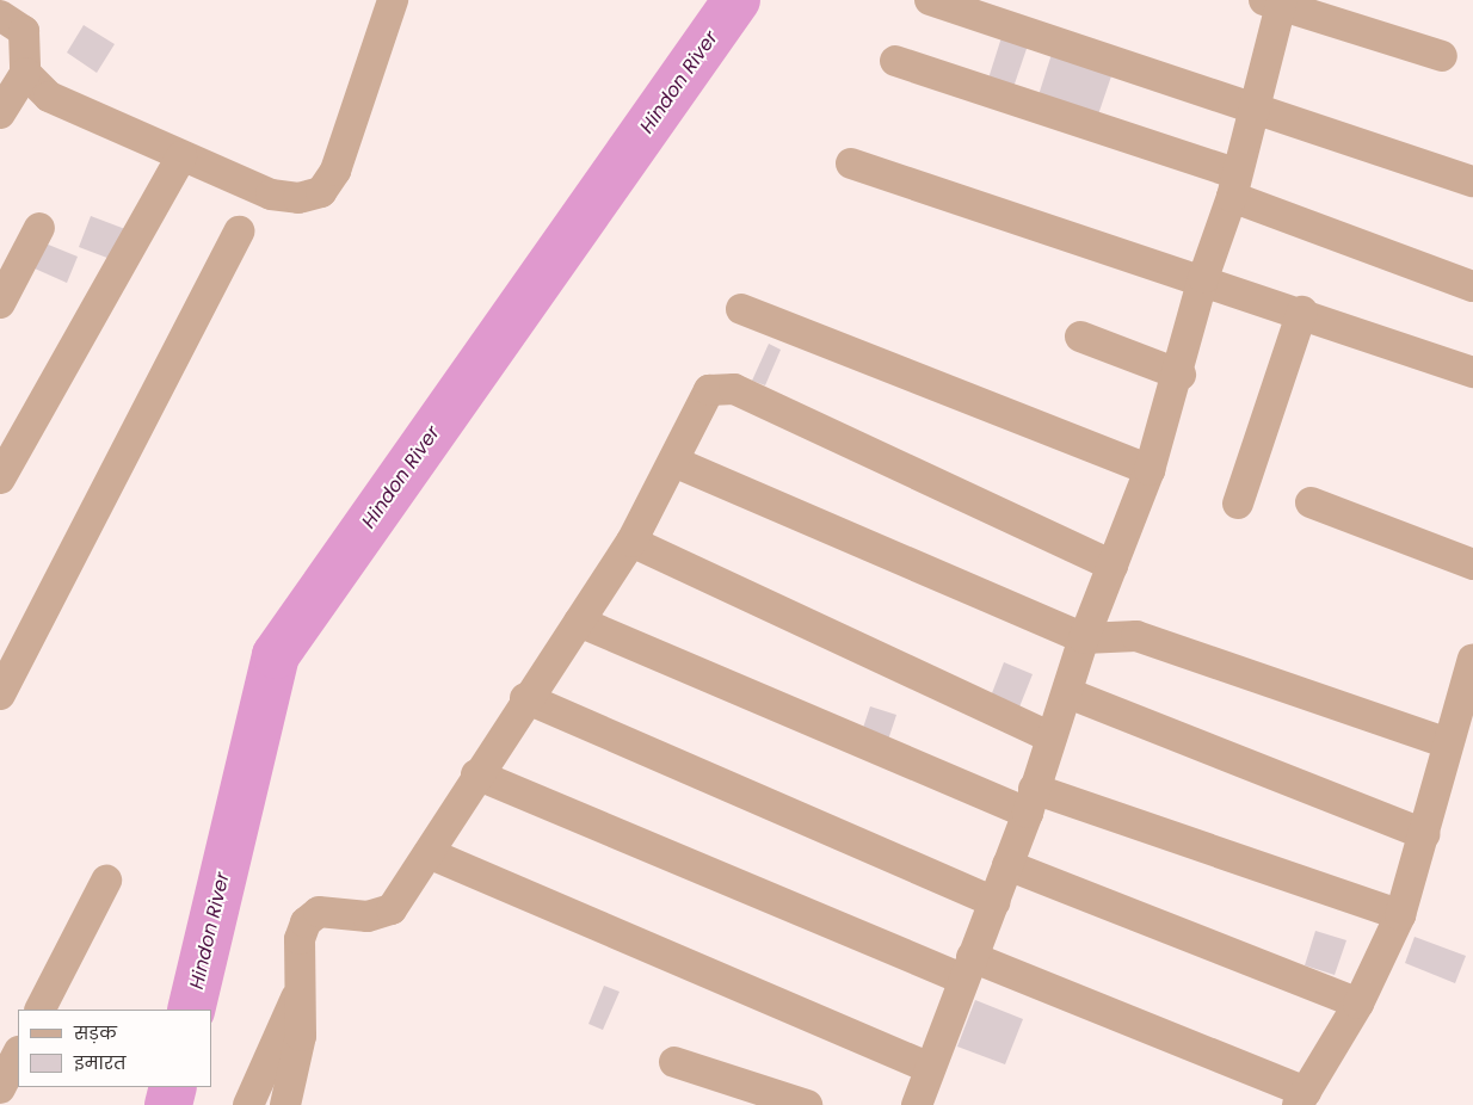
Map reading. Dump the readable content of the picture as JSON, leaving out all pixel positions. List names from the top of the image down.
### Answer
{
  "water": ["Hindon River"],
  "legend": ["सड़क", "इमारत"]
}
